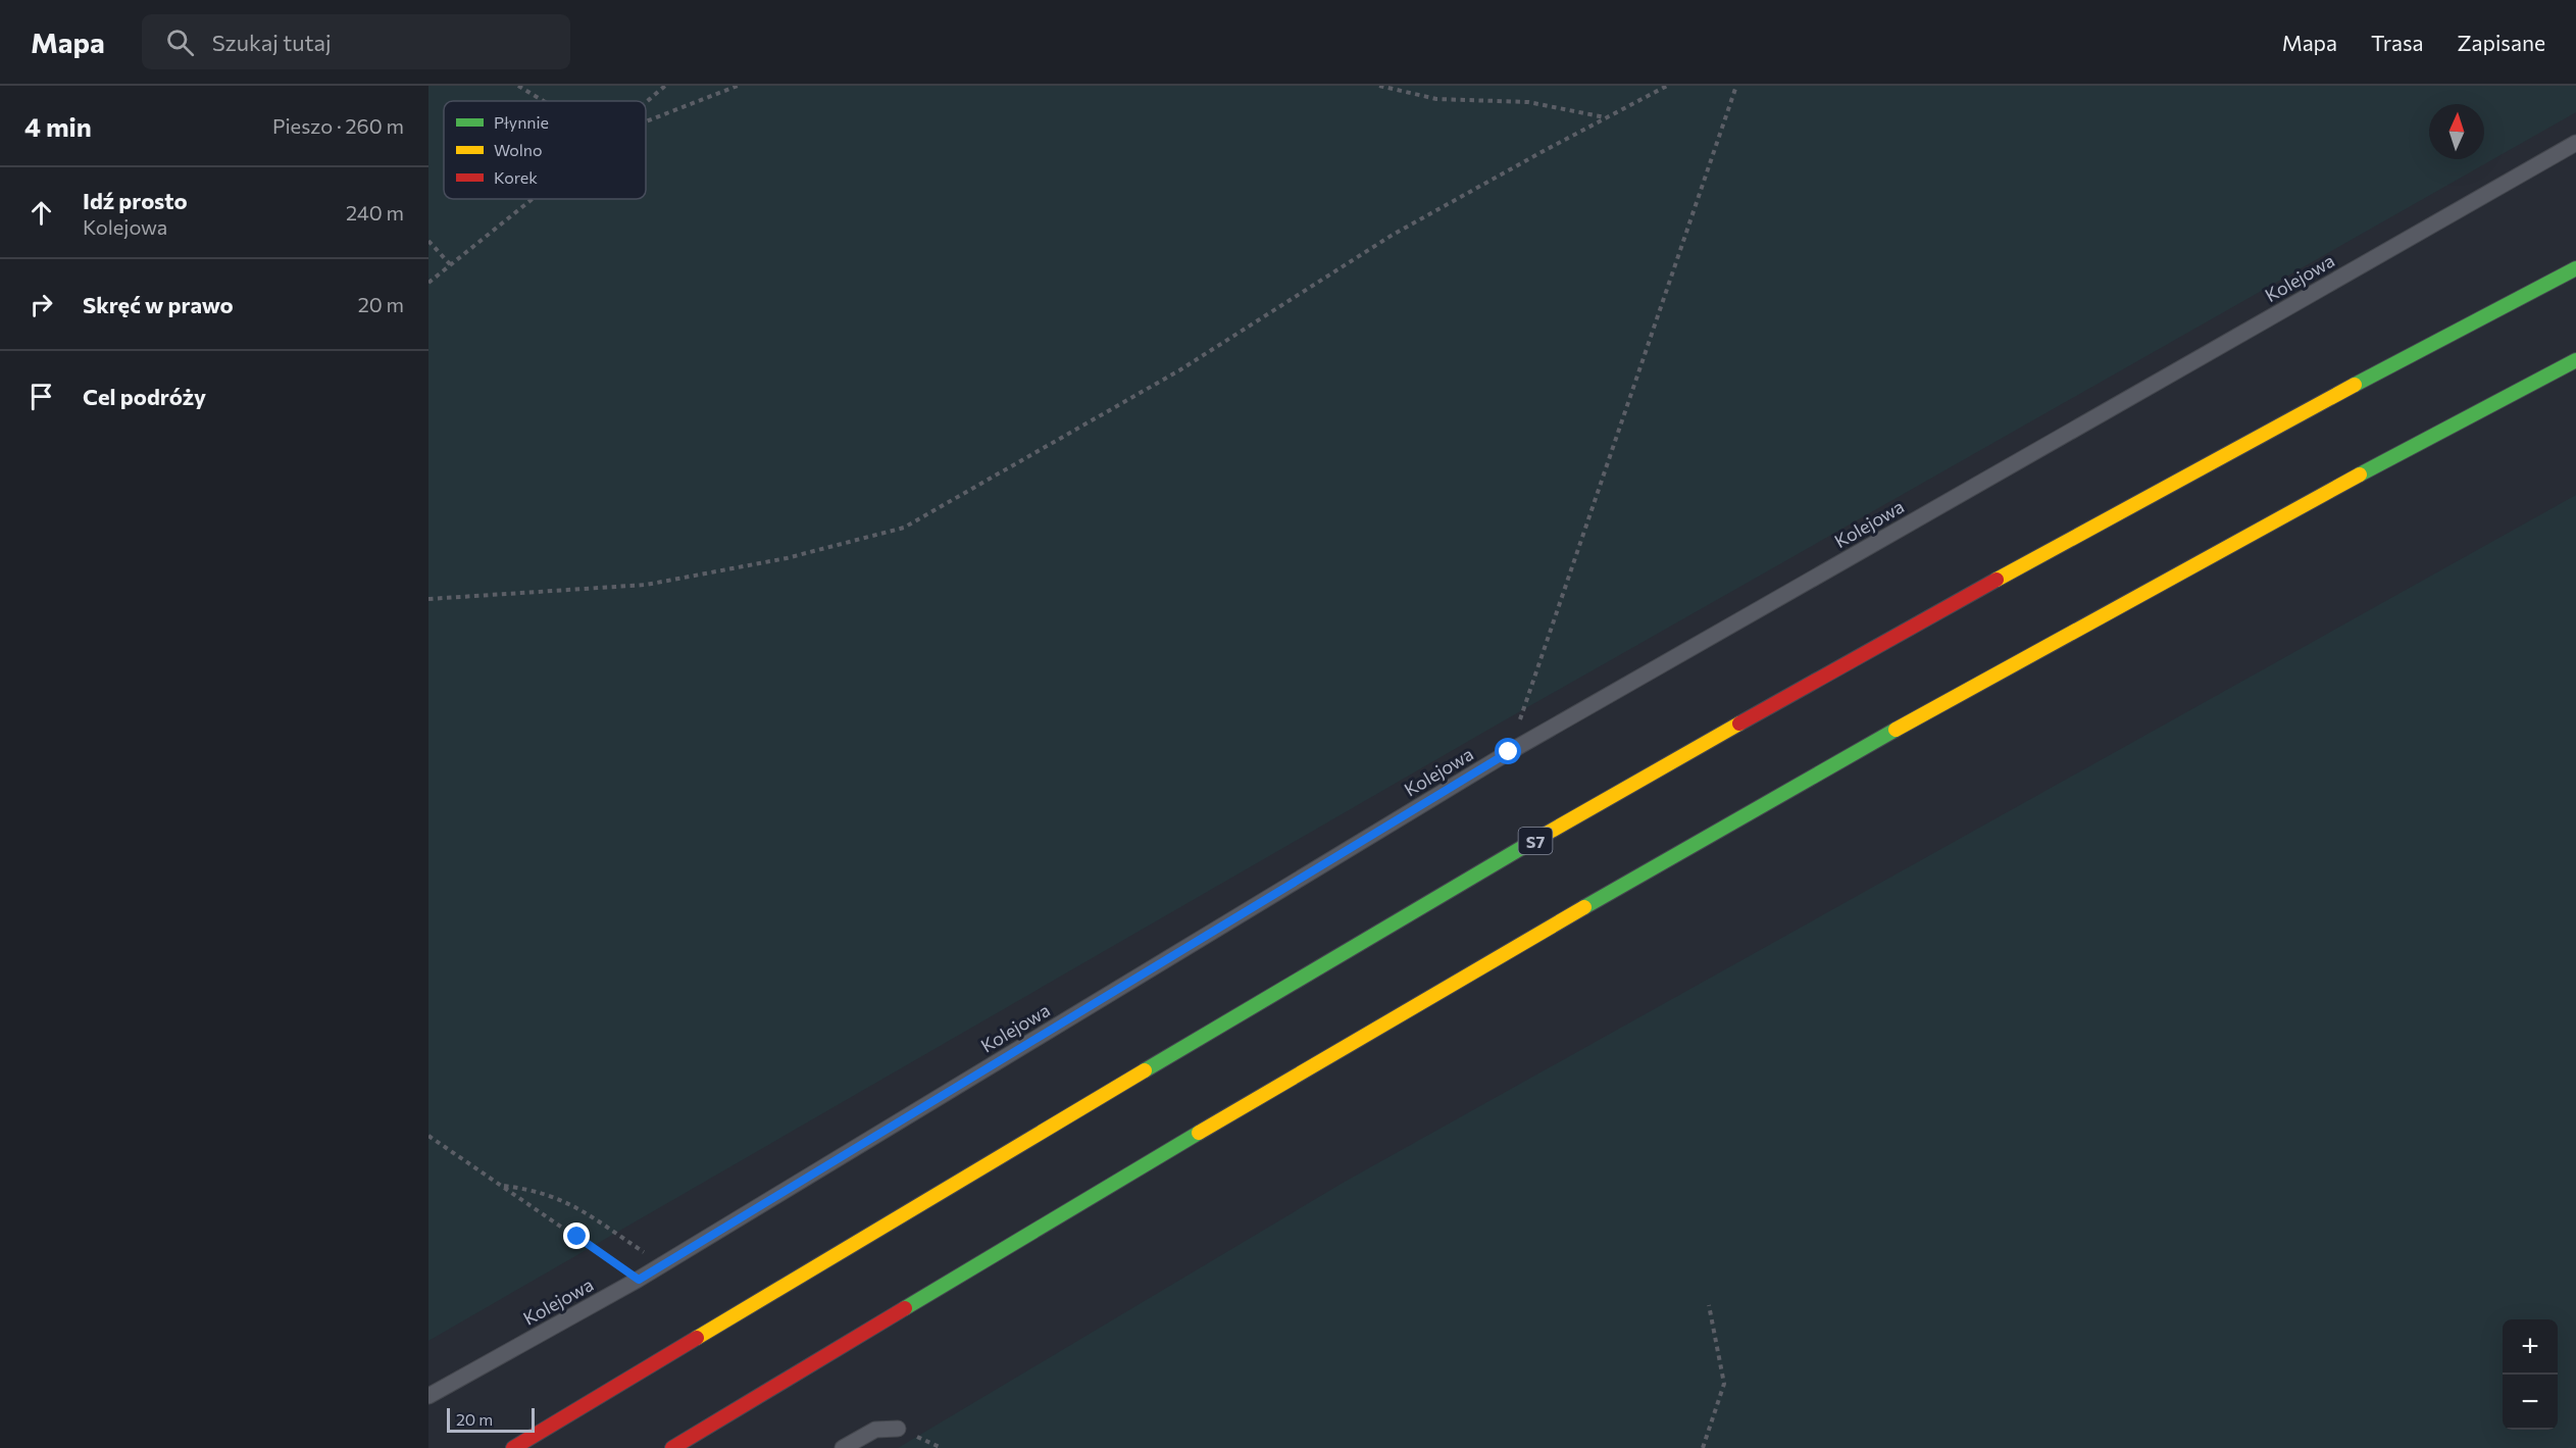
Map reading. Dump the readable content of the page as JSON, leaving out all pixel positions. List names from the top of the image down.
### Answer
{
  "streets": {
    "highway": ["S7"],
    "lane": ["Kolejowa"]
  },
  "legend": ["Płynnie", "Wolno", "Korek"],
  "scale_bar": "20 m",
  "north": "top",
  "page": {
    "header": "Mapa",
    "search": "Szukaj tutaj",
    "nav": ["Mapa", "Trasa", "Zapisane"],
    "heading": ["4 min", "Pieszo · 260 m"],
    "list": [
      ["Idź prosto", "Kolejowa", "240 m"],
      ["Skręć w prawo", "20 m"],
      "Cel podróży"
    ],
    "map_buttons": ["+", "−"],
    "scale": "20 m"
  }
}
